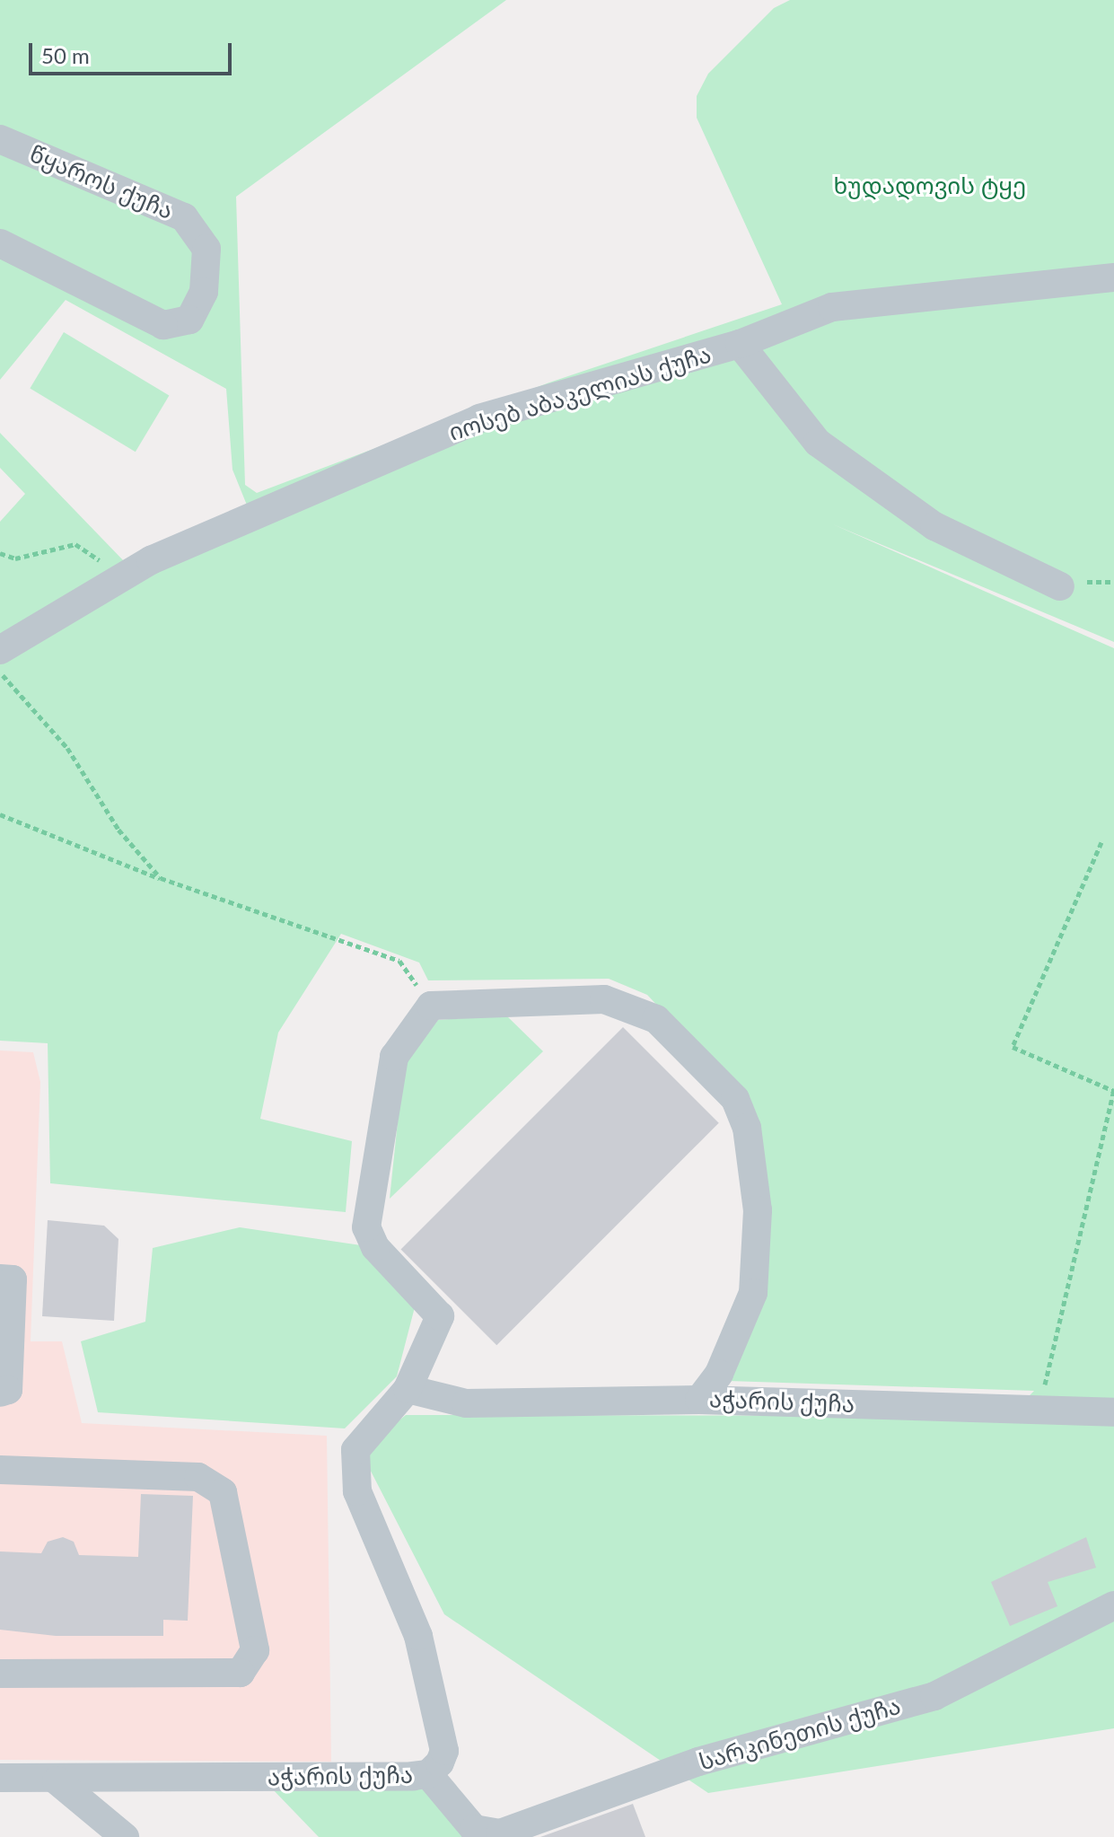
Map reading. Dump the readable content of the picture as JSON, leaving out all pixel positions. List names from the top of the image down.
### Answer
{
  "streets": {
    "street": [
      "წყაროს ქუჩა",
      "იოსებ აბაკელიას ქუჩა",
      "აჭარის ქუჩა",
      "სარკინეთის ქუჩა"
    ]
  },
  "crossings": [
    ["აჭარის ქუჩა", "სარკინეთის ქუჩა"]
  ],
  "parks": ["ხუდადოვის ტყე"],
  "scale_bar": "50 m"
}
